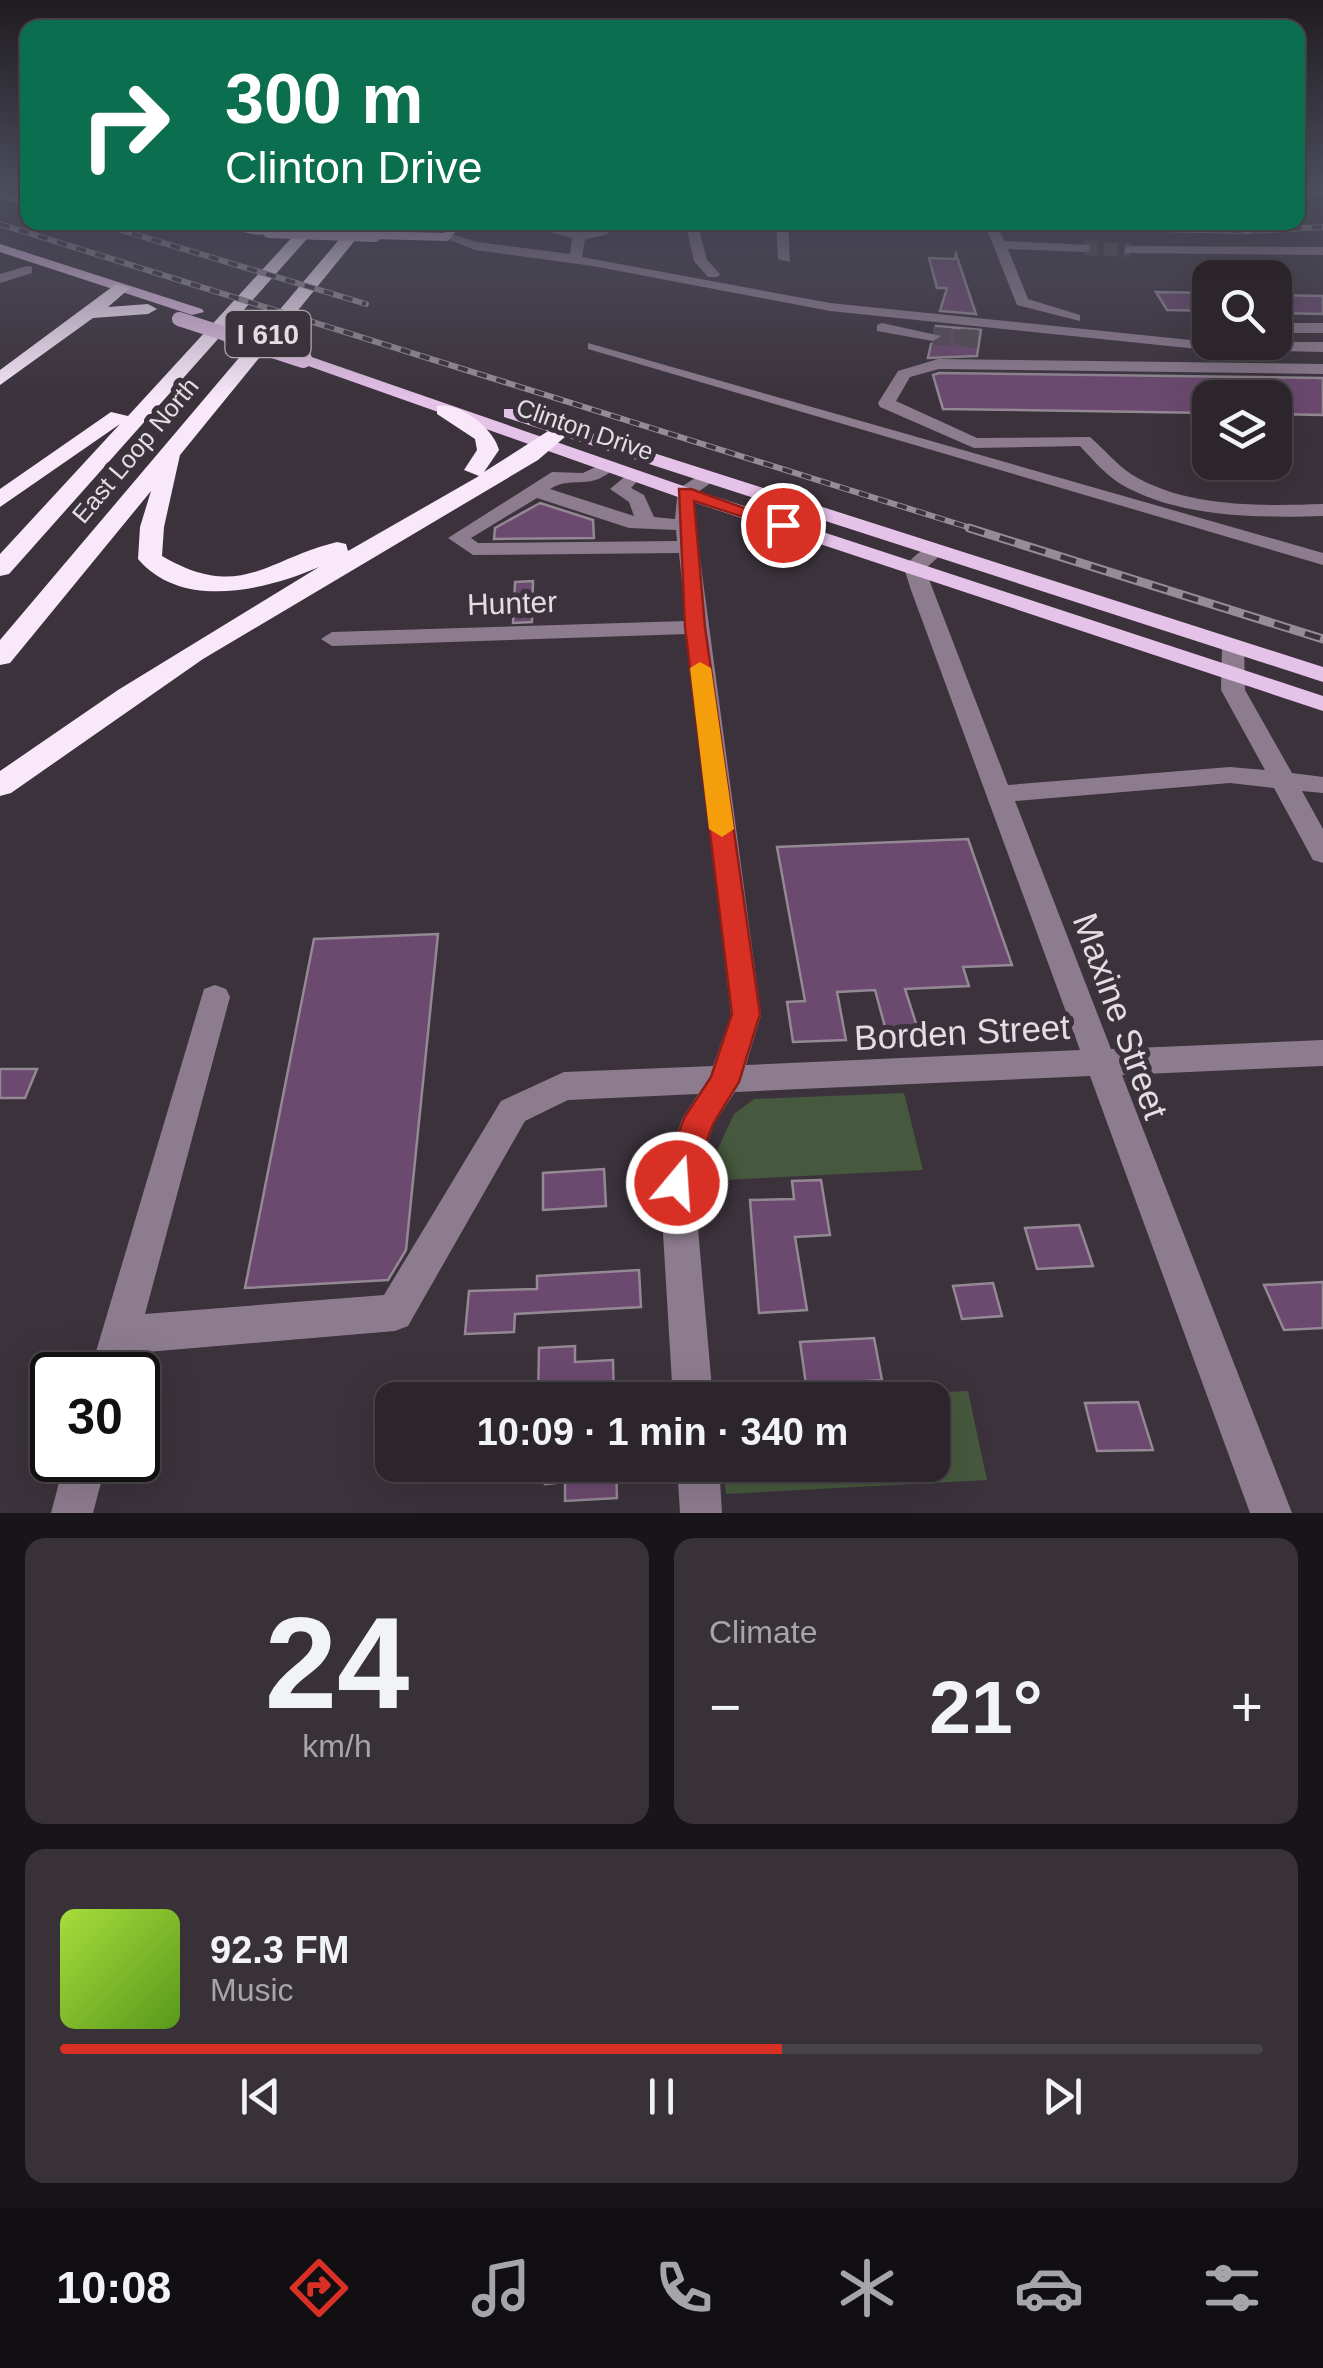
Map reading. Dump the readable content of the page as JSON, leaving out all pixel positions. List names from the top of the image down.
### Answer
{
  "streets": {
    "highway": ["I 610", "East Loop North"],
    "main road": ["Clinton Drive"],
    "street": ["Hunter", "Maxine Street", "Borden Street"]
  },
  "crossings": [
    ["Clinton Drive", "Maxine Street"],
    ["Maxine Street", "Borden Street"]
  ],
  "page": {
    "turn": ["300 m", "Clinton Drive"],
    "limit": "30",
    "trip": "10:09 · 1 min · 340 m",
    "tile": [
      ["24", "km/h"],
      "Climate"
    ],
    "heat": ["−", "21°", "+"],
    "song": ["92.3 FM", "Music"],
    "tabs": "10:08"
  }
}
